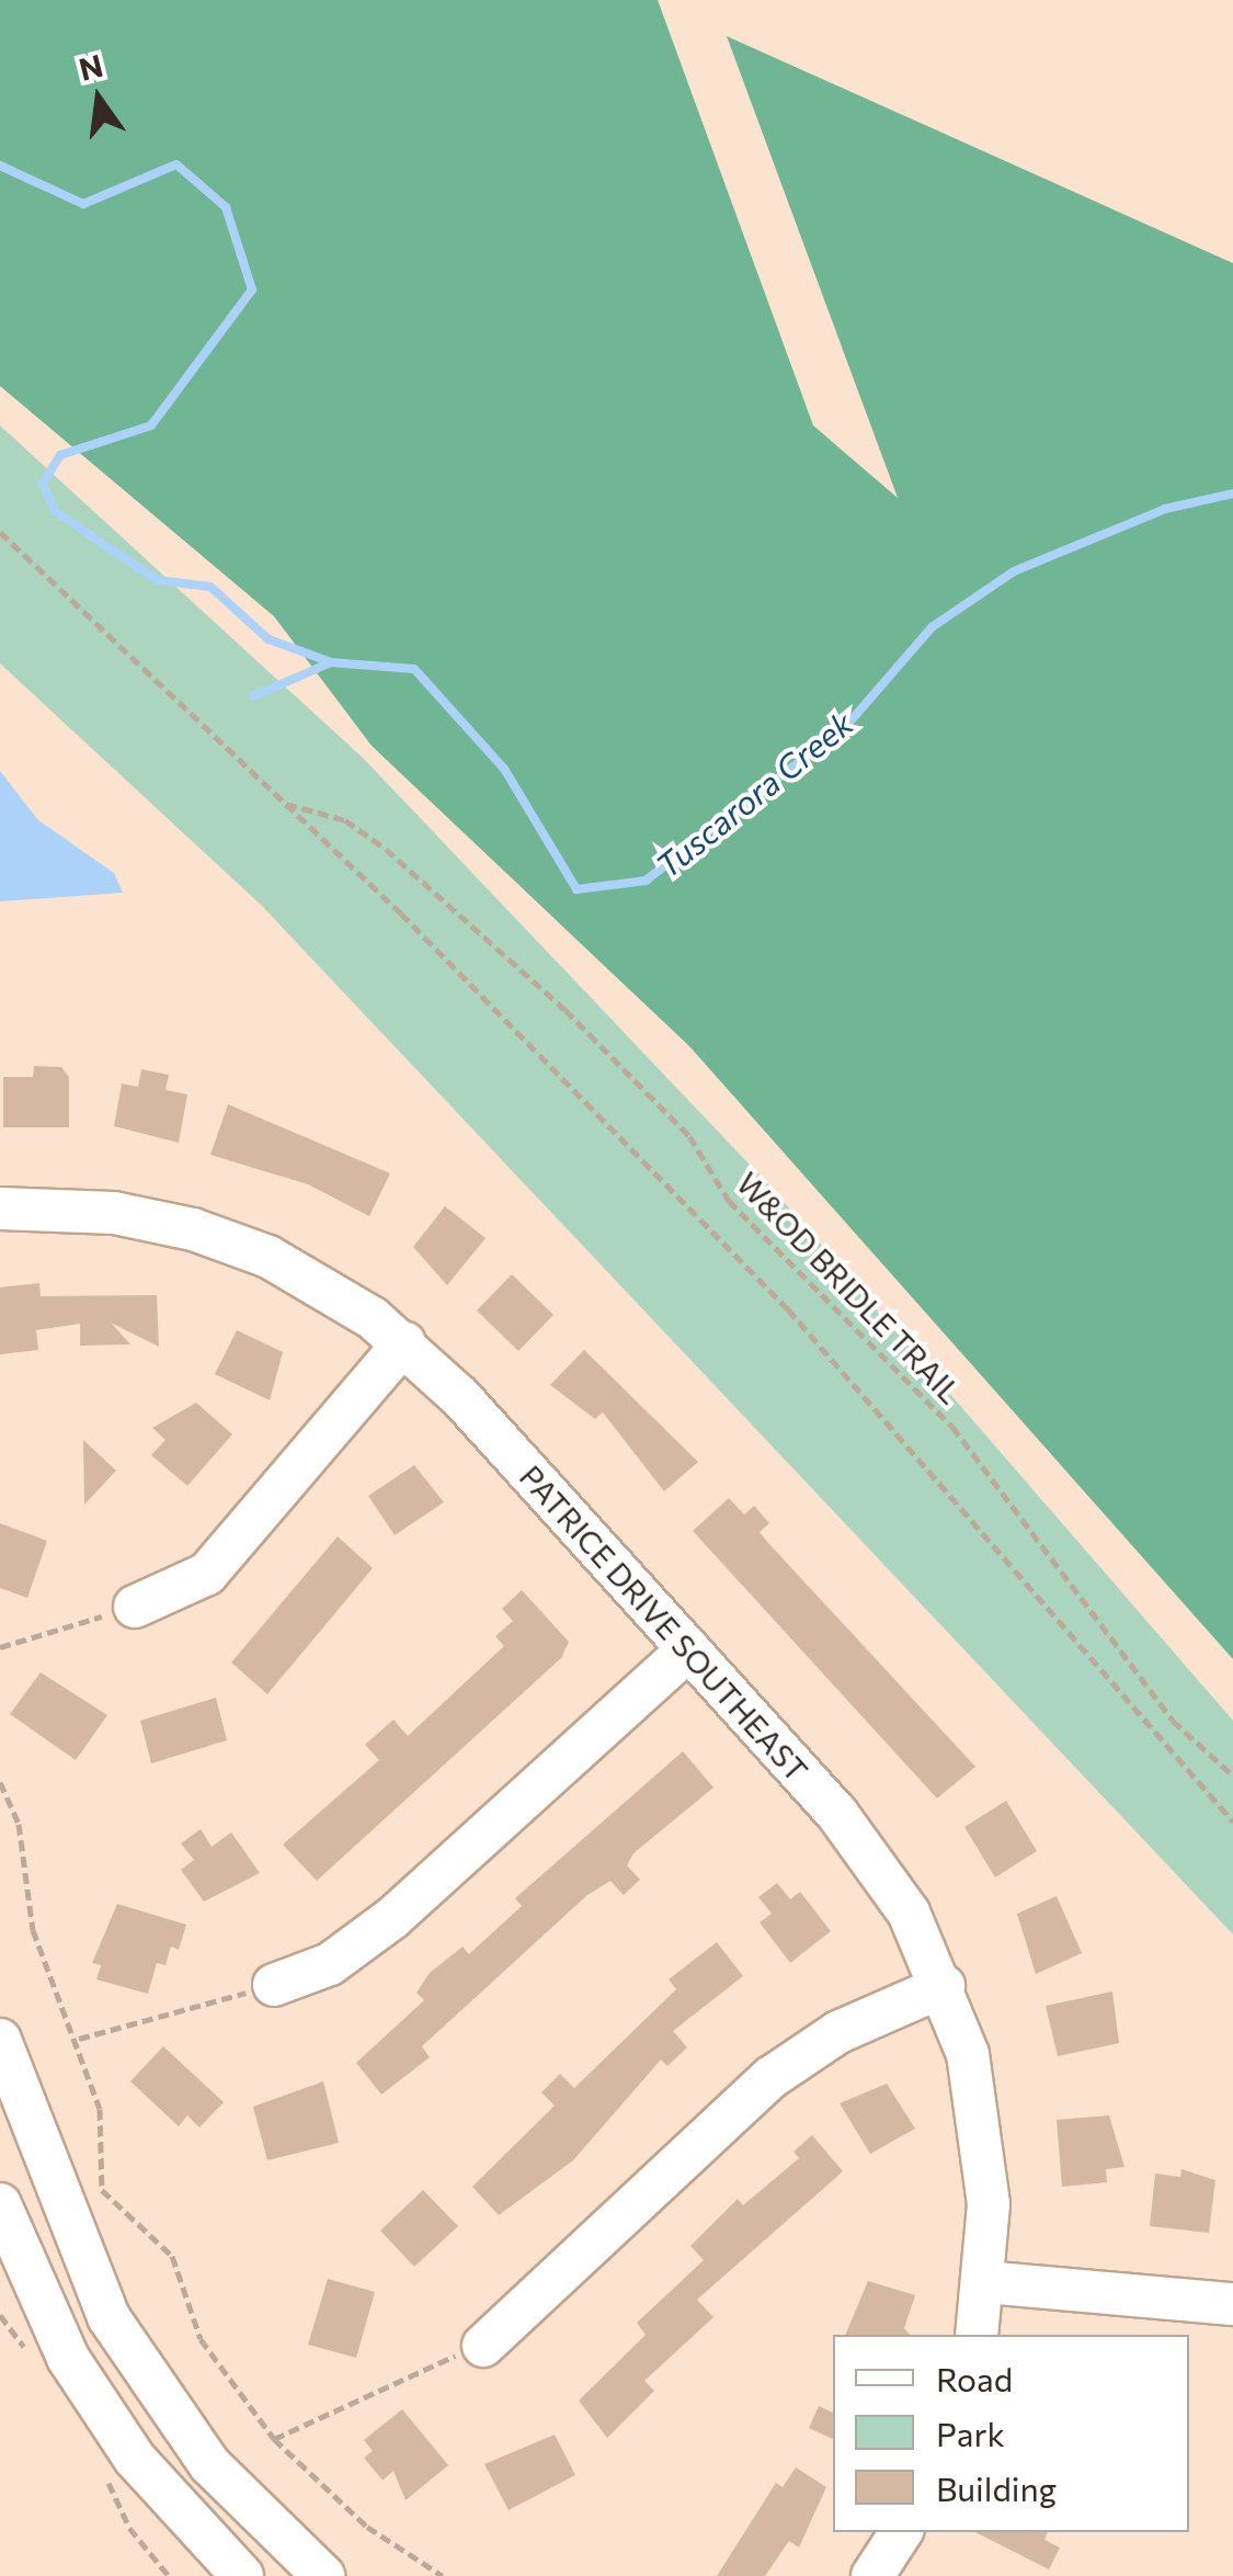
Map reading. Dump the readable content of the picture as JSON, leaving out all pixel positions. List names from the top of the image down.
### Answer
{
  "streets": {
    "street": ["PATRICE DRIVE SOUTHEAST"],
    "path": ["W&OD BRIDLE TRAIL"]
  },
  "water": ["Tuscarora Creek"],
  "legend": ["Road", "Park", "Building"],
  "north": "top"
}
